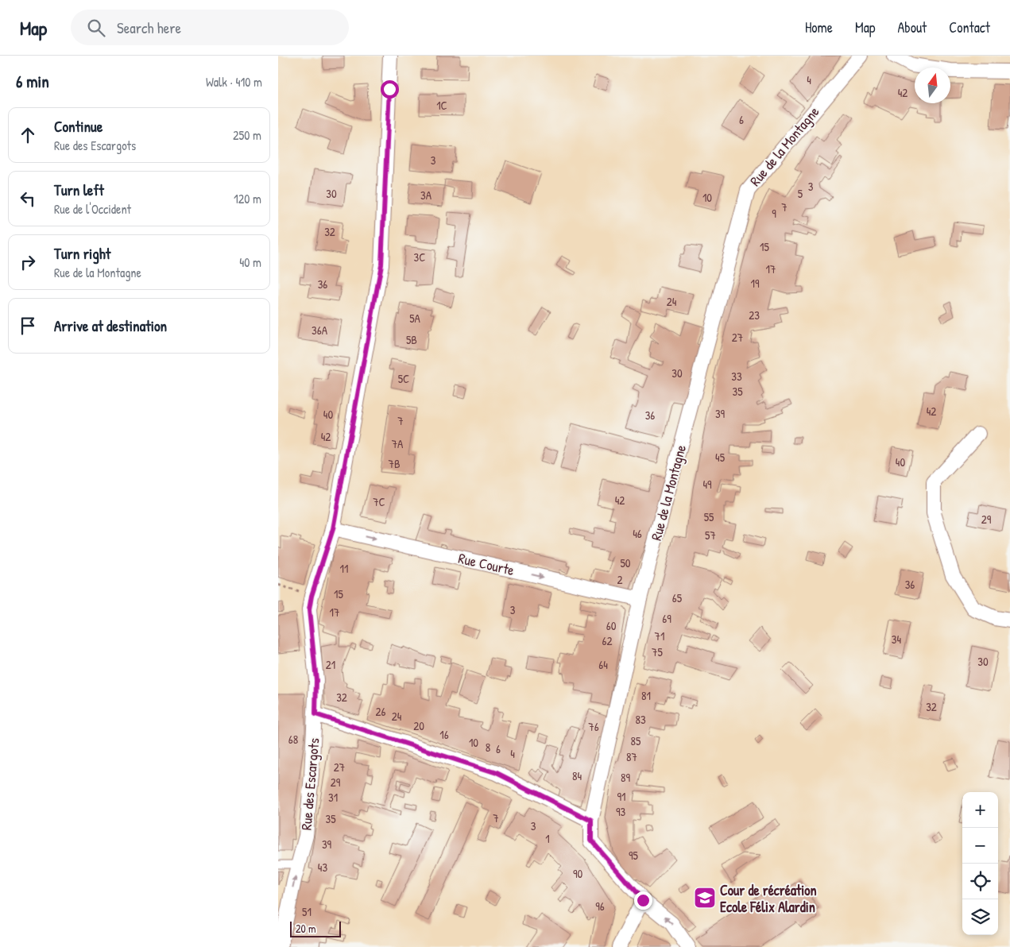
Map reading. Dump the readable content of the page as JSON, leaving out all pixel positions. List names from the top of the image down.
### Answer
{
  "streets": {
    "street": ["Rue de la Montagne", "Rue Courte", "Rue des Escargots"]
  },
  "crossings": [
    ["Rue de la Montagne", "Rue Courte"],
    ["Rue Courte", "Rue des Escargots"]
  ],
  "one_way": ["Rue Courte"],
  "places": {
    "school or university": ["Cour de récréation Ecole Félix Alardin"]
  },
  "house_numbers": [
    "4",
    "42",
    "1C",
    "6",
    "3",
    "3",
    "30",
    "5",
    "3A",
    "10",
    "7",
    "9",
    "32",
    "15",
    "3C",
    "17",
    "19",
    "36",
    "24",
    "23",
    "5A",
    "36A",
    "27",
    "5B",
    "30",
    "33",
    "5C",
    "35",
    "42",
    "39",
    "40",
    "36",
    "7",
    "42",
    "7A",
    "45",
    "40",
    "7B",
    "49",
    "42",
    "7C",
    "55",
    "29",
    "46",
    "57",
    "50",
    "11",
    "2",
    "36",
    "15",
    "65",
    "3",
    "17",
    "69",
    "60",
    "71",
    "34",
    "62",
    "75",
    "30",
    "21",
    "64",
    "81",
    "32",
    "32",
    "26",
    "24",
    "83",
    "20",
    "76",
    "16",
    "68",
    "85",
    "10",
    "8",
    "6",
    "4",
    "87",
    "27",
    "84",
    "89",
    "29",
    "91",
    "31",
    "93",
    "7",
    "35",
    "3",
    "1",
    "39",
    "95",
    "43",
    "90",
    "96",
    "51"
  ],
  "scale_bar": "20 m",
  "north": "top",
  "page": {
    "header": "Map",
    "search": "Search here",
    "nav": [
      "Home",
      "Map",
      "About",
      "Contact"
    ],
    "heading": ["6 min", "Walk · 410 m"],
    "list": [
      ["Continue", "Rue des Escargots", "250 m"],
      ["Turn left", "Rue de l'Occident", "120 m"],
      ["Turn right", "Rue de la Montagne", "40 m"],
      "Arrive at destination"
    ],
    "map_buttons": ["+", "−"],
    "scale": "20 m"
  }
}
